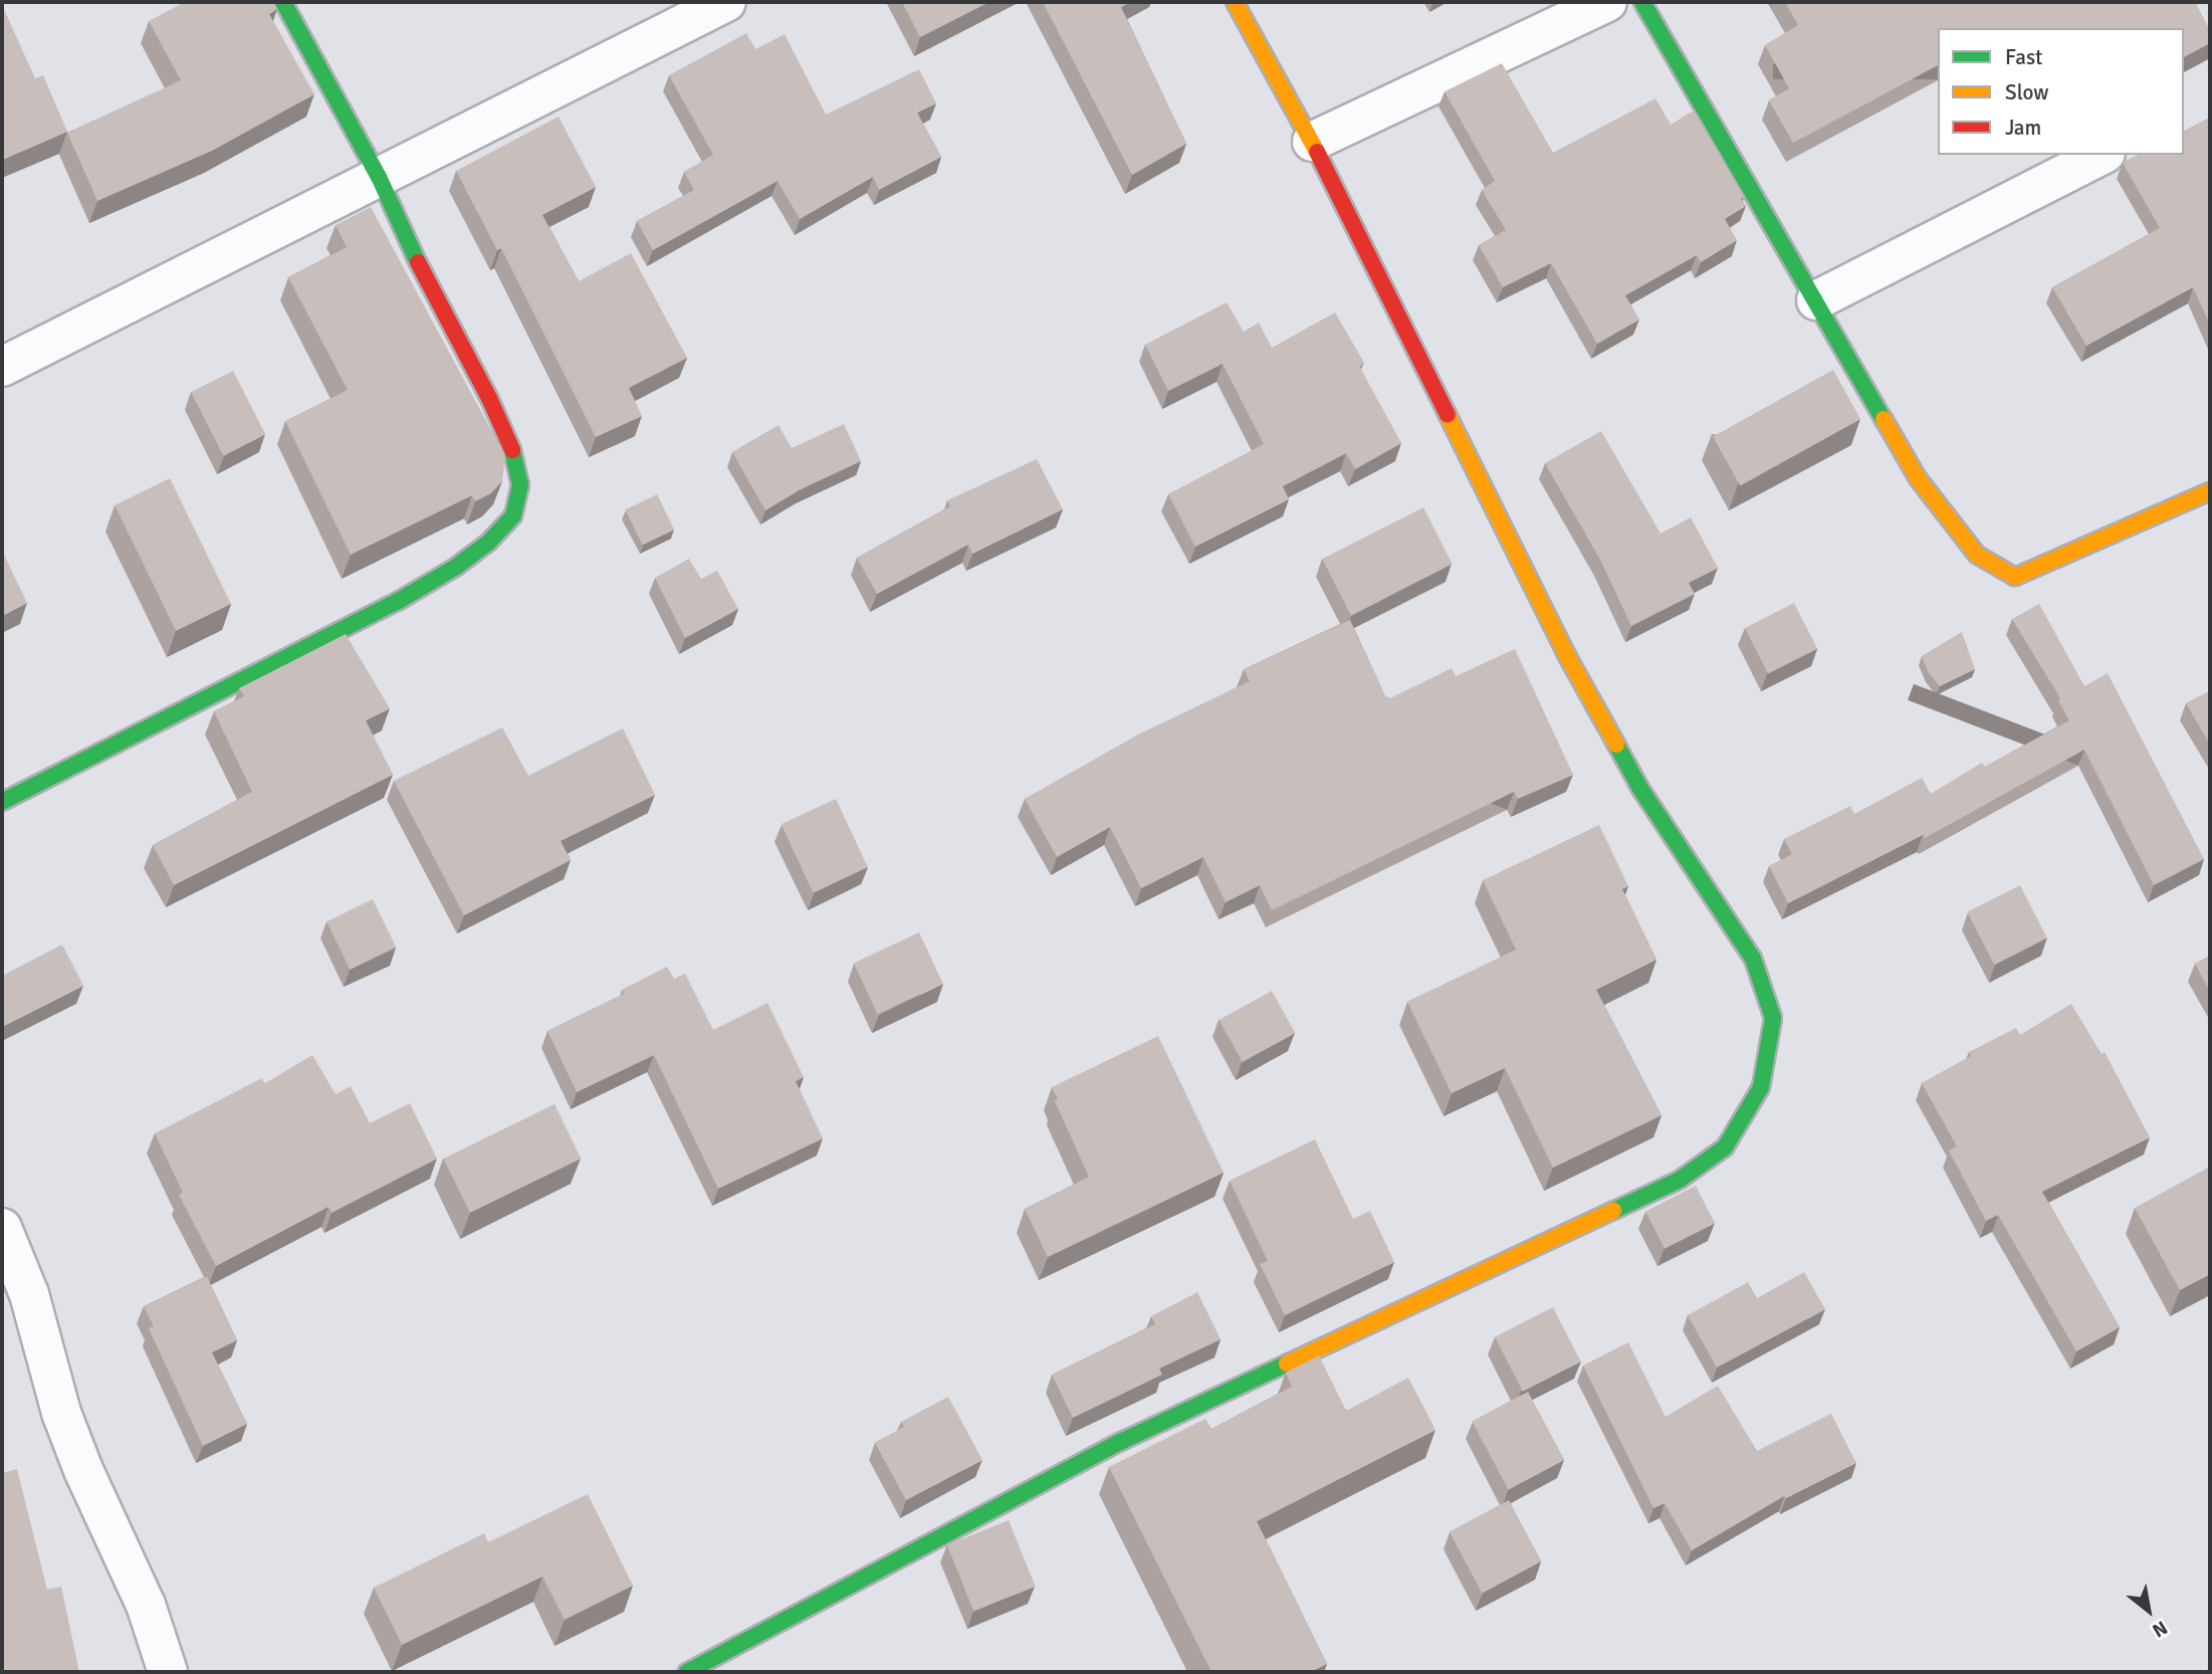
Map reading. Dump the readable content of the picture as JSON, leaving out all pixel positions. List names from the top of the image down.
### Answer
{
  "legend": ["Fast", "Slow", "Jam"],
  "north": "bottom right"
}
